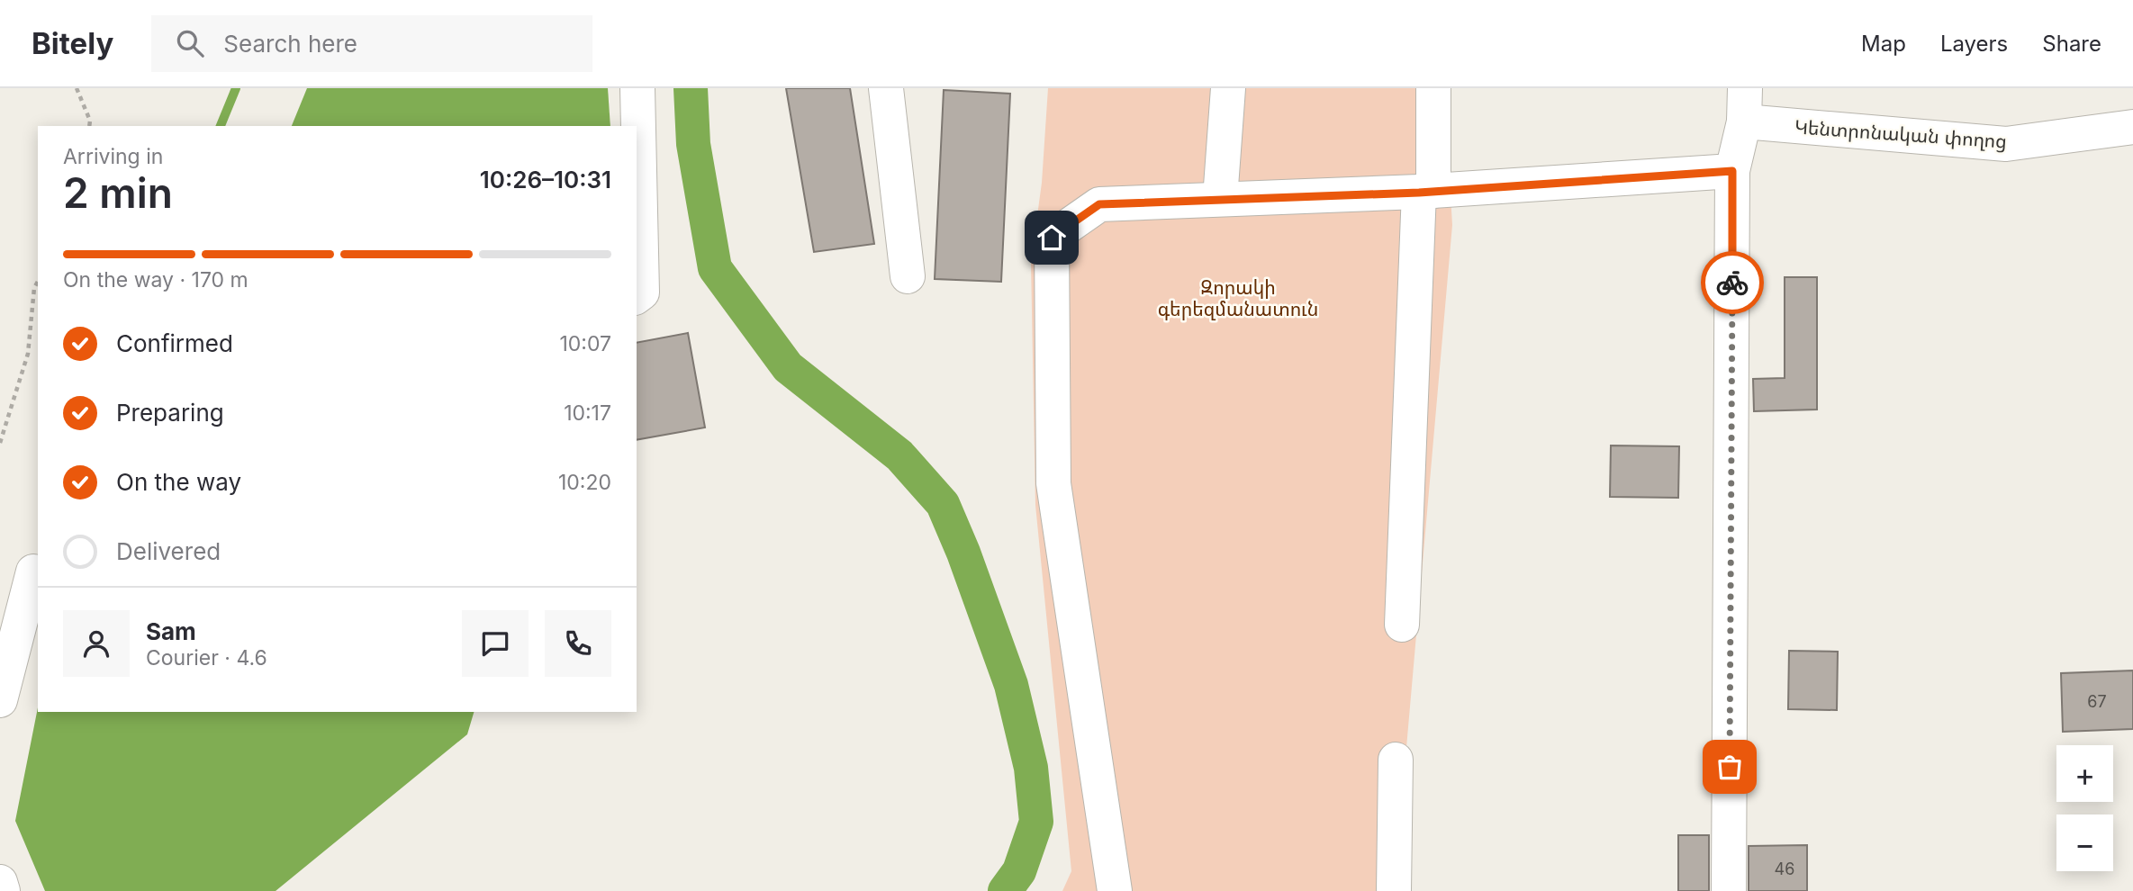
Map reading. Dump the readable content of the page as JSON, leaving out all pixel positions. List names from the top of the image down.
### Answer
{
  "streets": {
    "street": ["Կենտրոնական փողոց"]
  },
  "parks": ["Զորակի գերեզմանատուն"],
  "house_numbers": ["67", "46"],
  "page": {
    "header": "Bitely",
    "search": "Search here",
    "nav": ["Map", "Layers", "Share"],
    "heading": ["2 min", "Arriving in", "10:26–10:31"],
    "panel": ["Sam", "Courier · 4.6"],
    "bar": "On the way · 170 m",
    "list": [
      ["Confirmed", "10:07"],
      ["Preparing", "10:17"],
      ["On the way", "10:20"],
      "Delivered"
    ],
    "map_buttons": ["+", "−"]
  }
}
